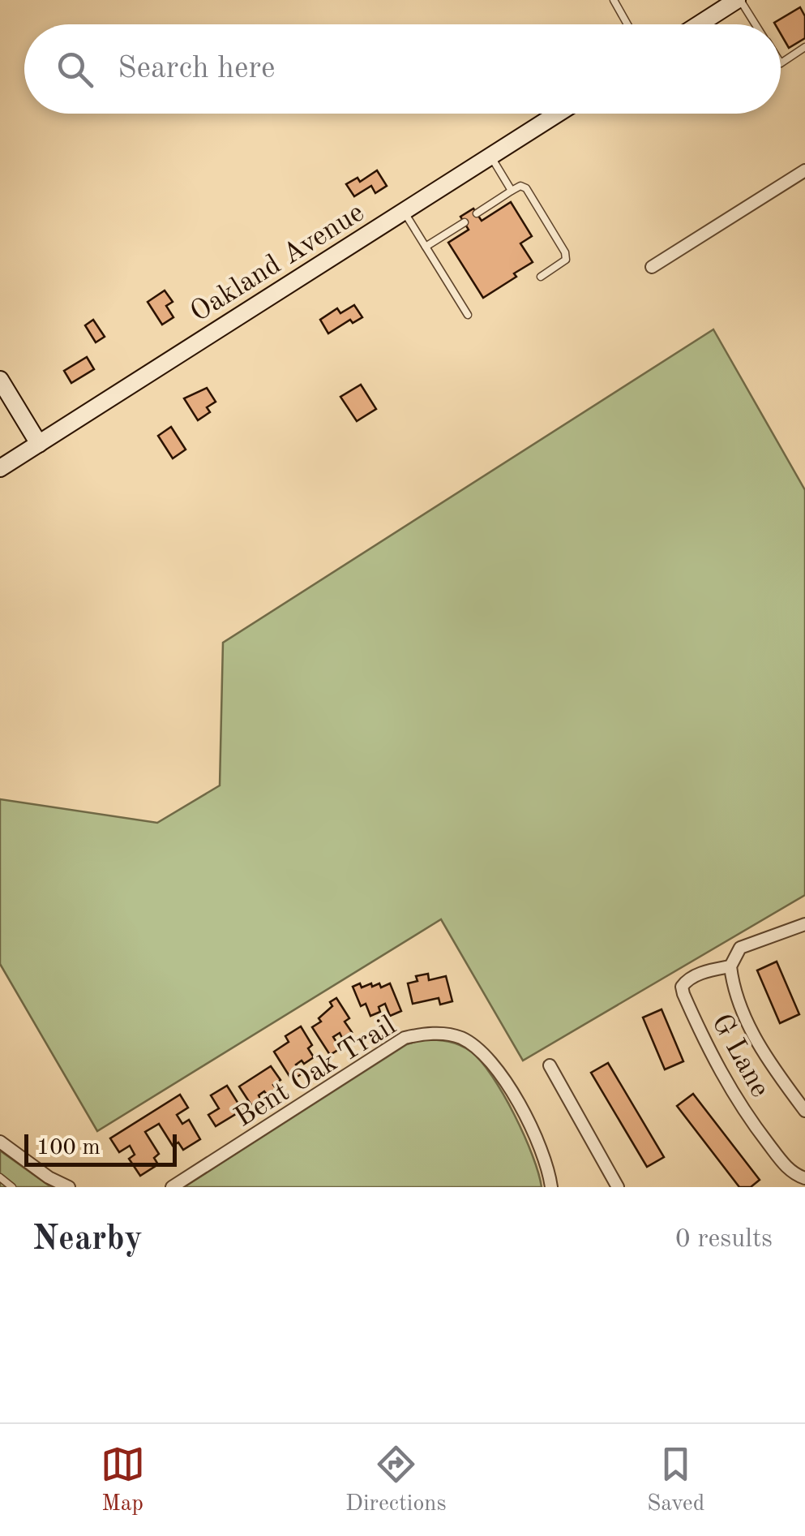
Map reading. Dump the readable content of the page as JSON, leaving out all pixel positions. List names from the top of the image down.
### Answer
{
  "streets": {
    "street": ["Oakland Avenue", "G Lane", "Bent Oak Trail"]
  },
  "scale_bar": "100 m",
  "page": {
    "search": "Search here",
    "scale": "100 m",
    "heading": ["Nearby", "0 results"],
    "nav": ["Map", "Directions", "Saved"]
  }
}
